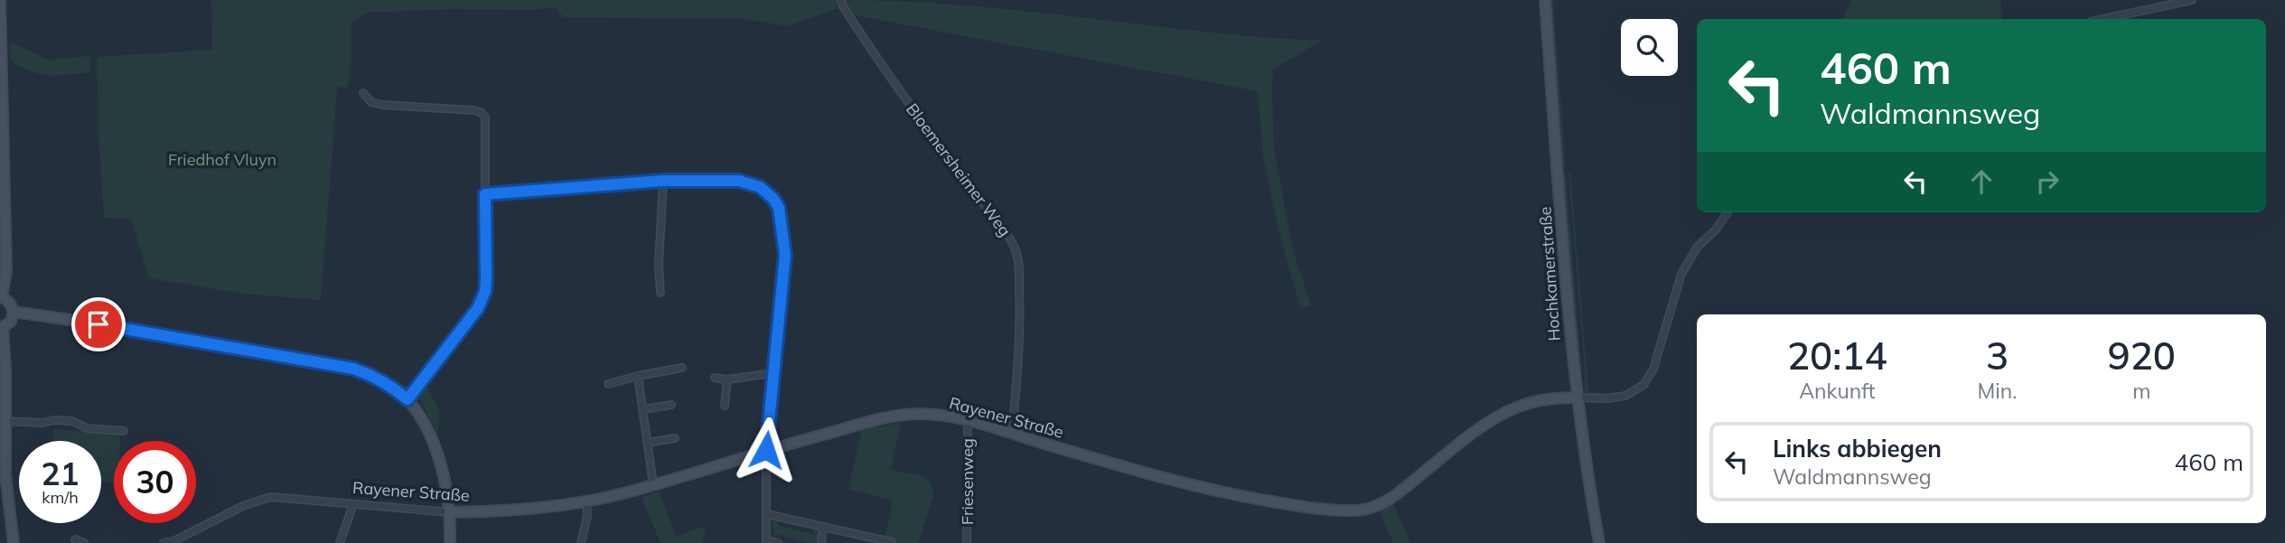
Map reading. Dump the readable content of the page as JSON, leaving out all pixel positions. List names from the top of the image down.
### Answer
{
  "streets": {
    "street": [
      "Bloemersheimer Weg",
      "Hochkamerstraße",
      "Rayener Straße",
      "Friesenweg"
    ]
  },
  "crossings": [
    ["Bloemersheimer Weg", "Rayener Straße"],
    ["Hochkamerstraße", "Rayener Straße"],
    ["Rayener Straße", "Friesenweg"]
  ],
  "parks": ["Friedhof Vluyn"],
  "page": {
    "turn": ["460 m", "Waldmannsweg"],
    "eta": [
      "20:14",
      "Ankunft",
      "3",
      "Min.",
      "920",
      "m"
    ],
    "list": [
      {
        "name": "Links abbiegen",
        "note": "Waldmannsweg",
        "value": "460 m"
      }
    ],
    "speed": "21 km/h",
    "limit": "30"
  }
}
